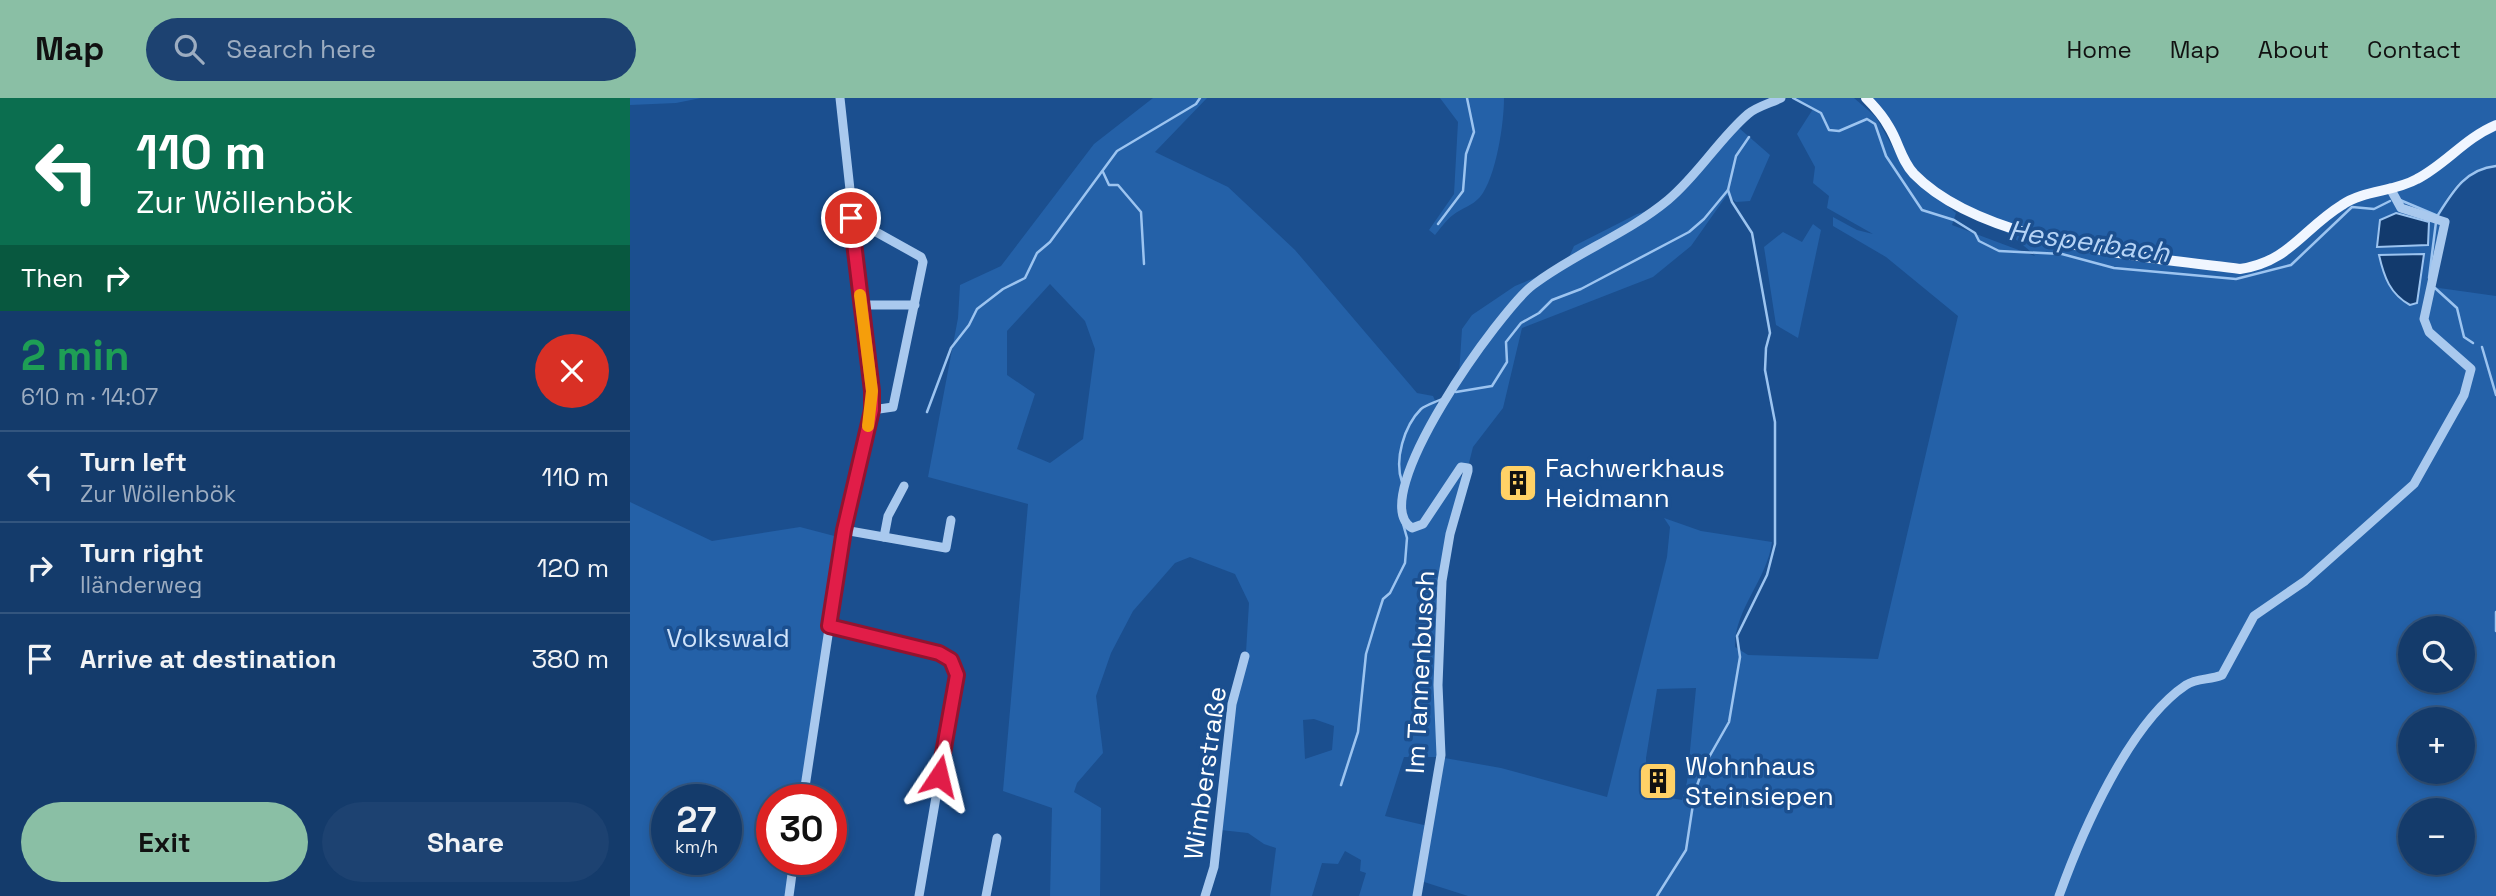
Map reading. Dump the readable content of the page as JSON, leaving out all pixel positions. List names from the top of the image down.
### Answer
{
  "streets": {
    "street": ["Im Tannenbusch", "Wimberstraße"]
  },
  "water": ["Hesperbach"],
  "parks": ["Volkswald"],
  "places": {
    "building": ["Fachwerkhaus Heidmann", "Wohnhaus Steinsiepen"]
  },
  "page": {
    "header": "Map",
    "search": "Search here",
    "nav": [
      "Home",
      "Map",
      "About",
      "Contact"
    ],
    "turn": ["110 m", "Zur Wöllenbök"],
    "then": "Then",
    "heading": ["2 min", "610 m · 14:07"],
    "list": [
      {
        "name": "Turn left",
        "note": "Zur Wöllenbök",
        "value": "110 m"
      },
      {
        "name": "Turn right",
        "note": "Iländerweg",
        "value": "120 m"
      },
      {
        "name": "Arrive at destination",
        "value": "380 m"
      }
    ],
    "map_buttons": ["+", "−"],
    "speed": "27 km/h",
    "limit": "30",
    "buttons": ["Exit", "Share"]
  }
}
